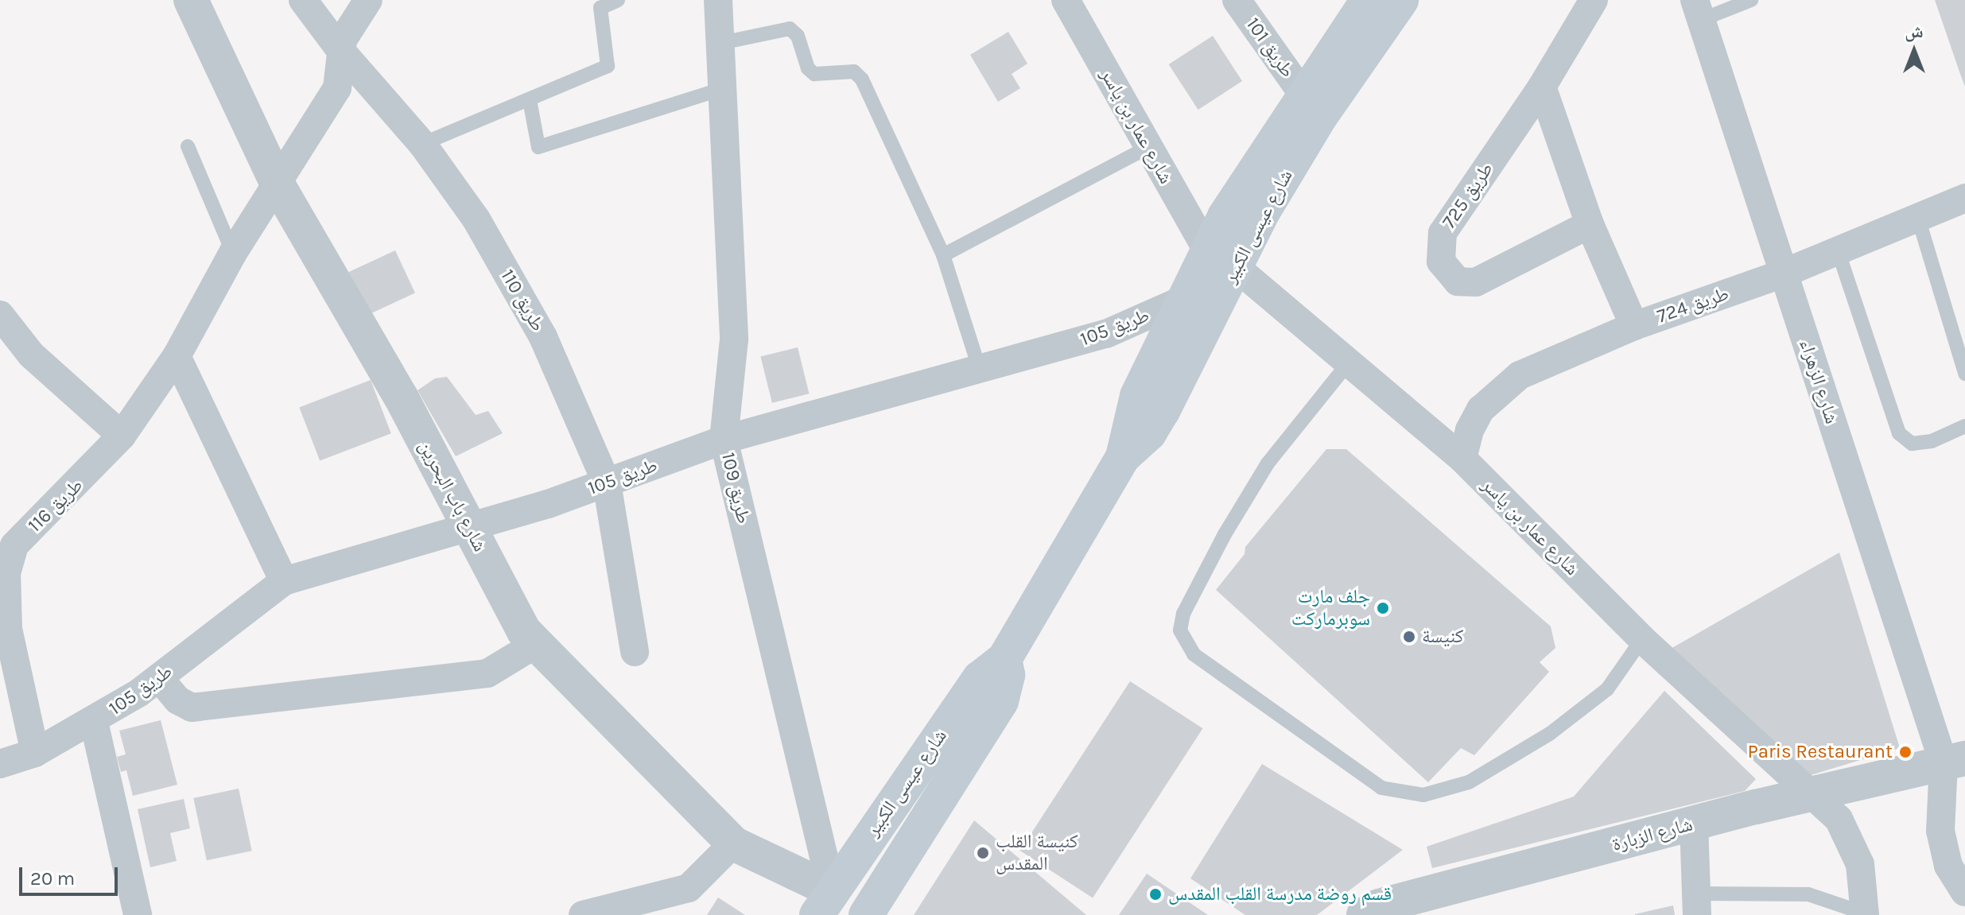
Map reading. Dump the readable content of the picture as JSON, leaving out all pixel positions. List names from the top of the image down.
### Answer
{
  "streets": {
    "main road": ["شارع عيسى الكبير"],
    "street": [
      "طريق 101",
      "شارع عمار بن ياسر",
      "طريق 725",
      "طريق 110",
      "طريق 724",
      "طريق 105",
      "شارع الزهراء",
      "طريق 109",
      "شارع باب البحرين",
      "طريق 116",
      "شارع الزبارة"
    ]
  },
  "crossings": [
    ["طريق 101", "شارع عيسى الكبير"],
    ["شارع عمار بن ياسر", "شارع عيسى الكبير"],
    ["شارع عمار بن ياسر", "طريق 724"],
    ["شارع عمار بن ياسر", "شارع الزبارة"],
    ["شارع عيسى الكبير", "طريق 105"],
    ["شارع عيسى الكبير", "طريق 109"],
    ["شارع عيسى الكبير", "شارع باب البحرين"],
    ["طريق 110", "طريق 105"],
    ["طريق 110", "طريق 116"],
    ["طريق 724", "شارع الزهراء"],
    ["طريق 105", "طريق 109"],
    ["طريق 105", "شارع باب البحرين"],
    ["طريق 105", "طريق 116"],
    ["شارع الزهراء", "شارع الزبارة"],
    ["طريق 109", "شارع باب البحرين"],
    ["شارع باب البحرين", "طريق 116"]
  ],
  "places": [
    "جلف مارت سوبرماركت",
    "كنيسة",
    "Paris Restaurant",
    "كنيسة القلب المقدس",
    "قسم روضة مدرسة القلب المقدس"
  ],
  "scale_bar": "20 m",
  "north": "top"
}
